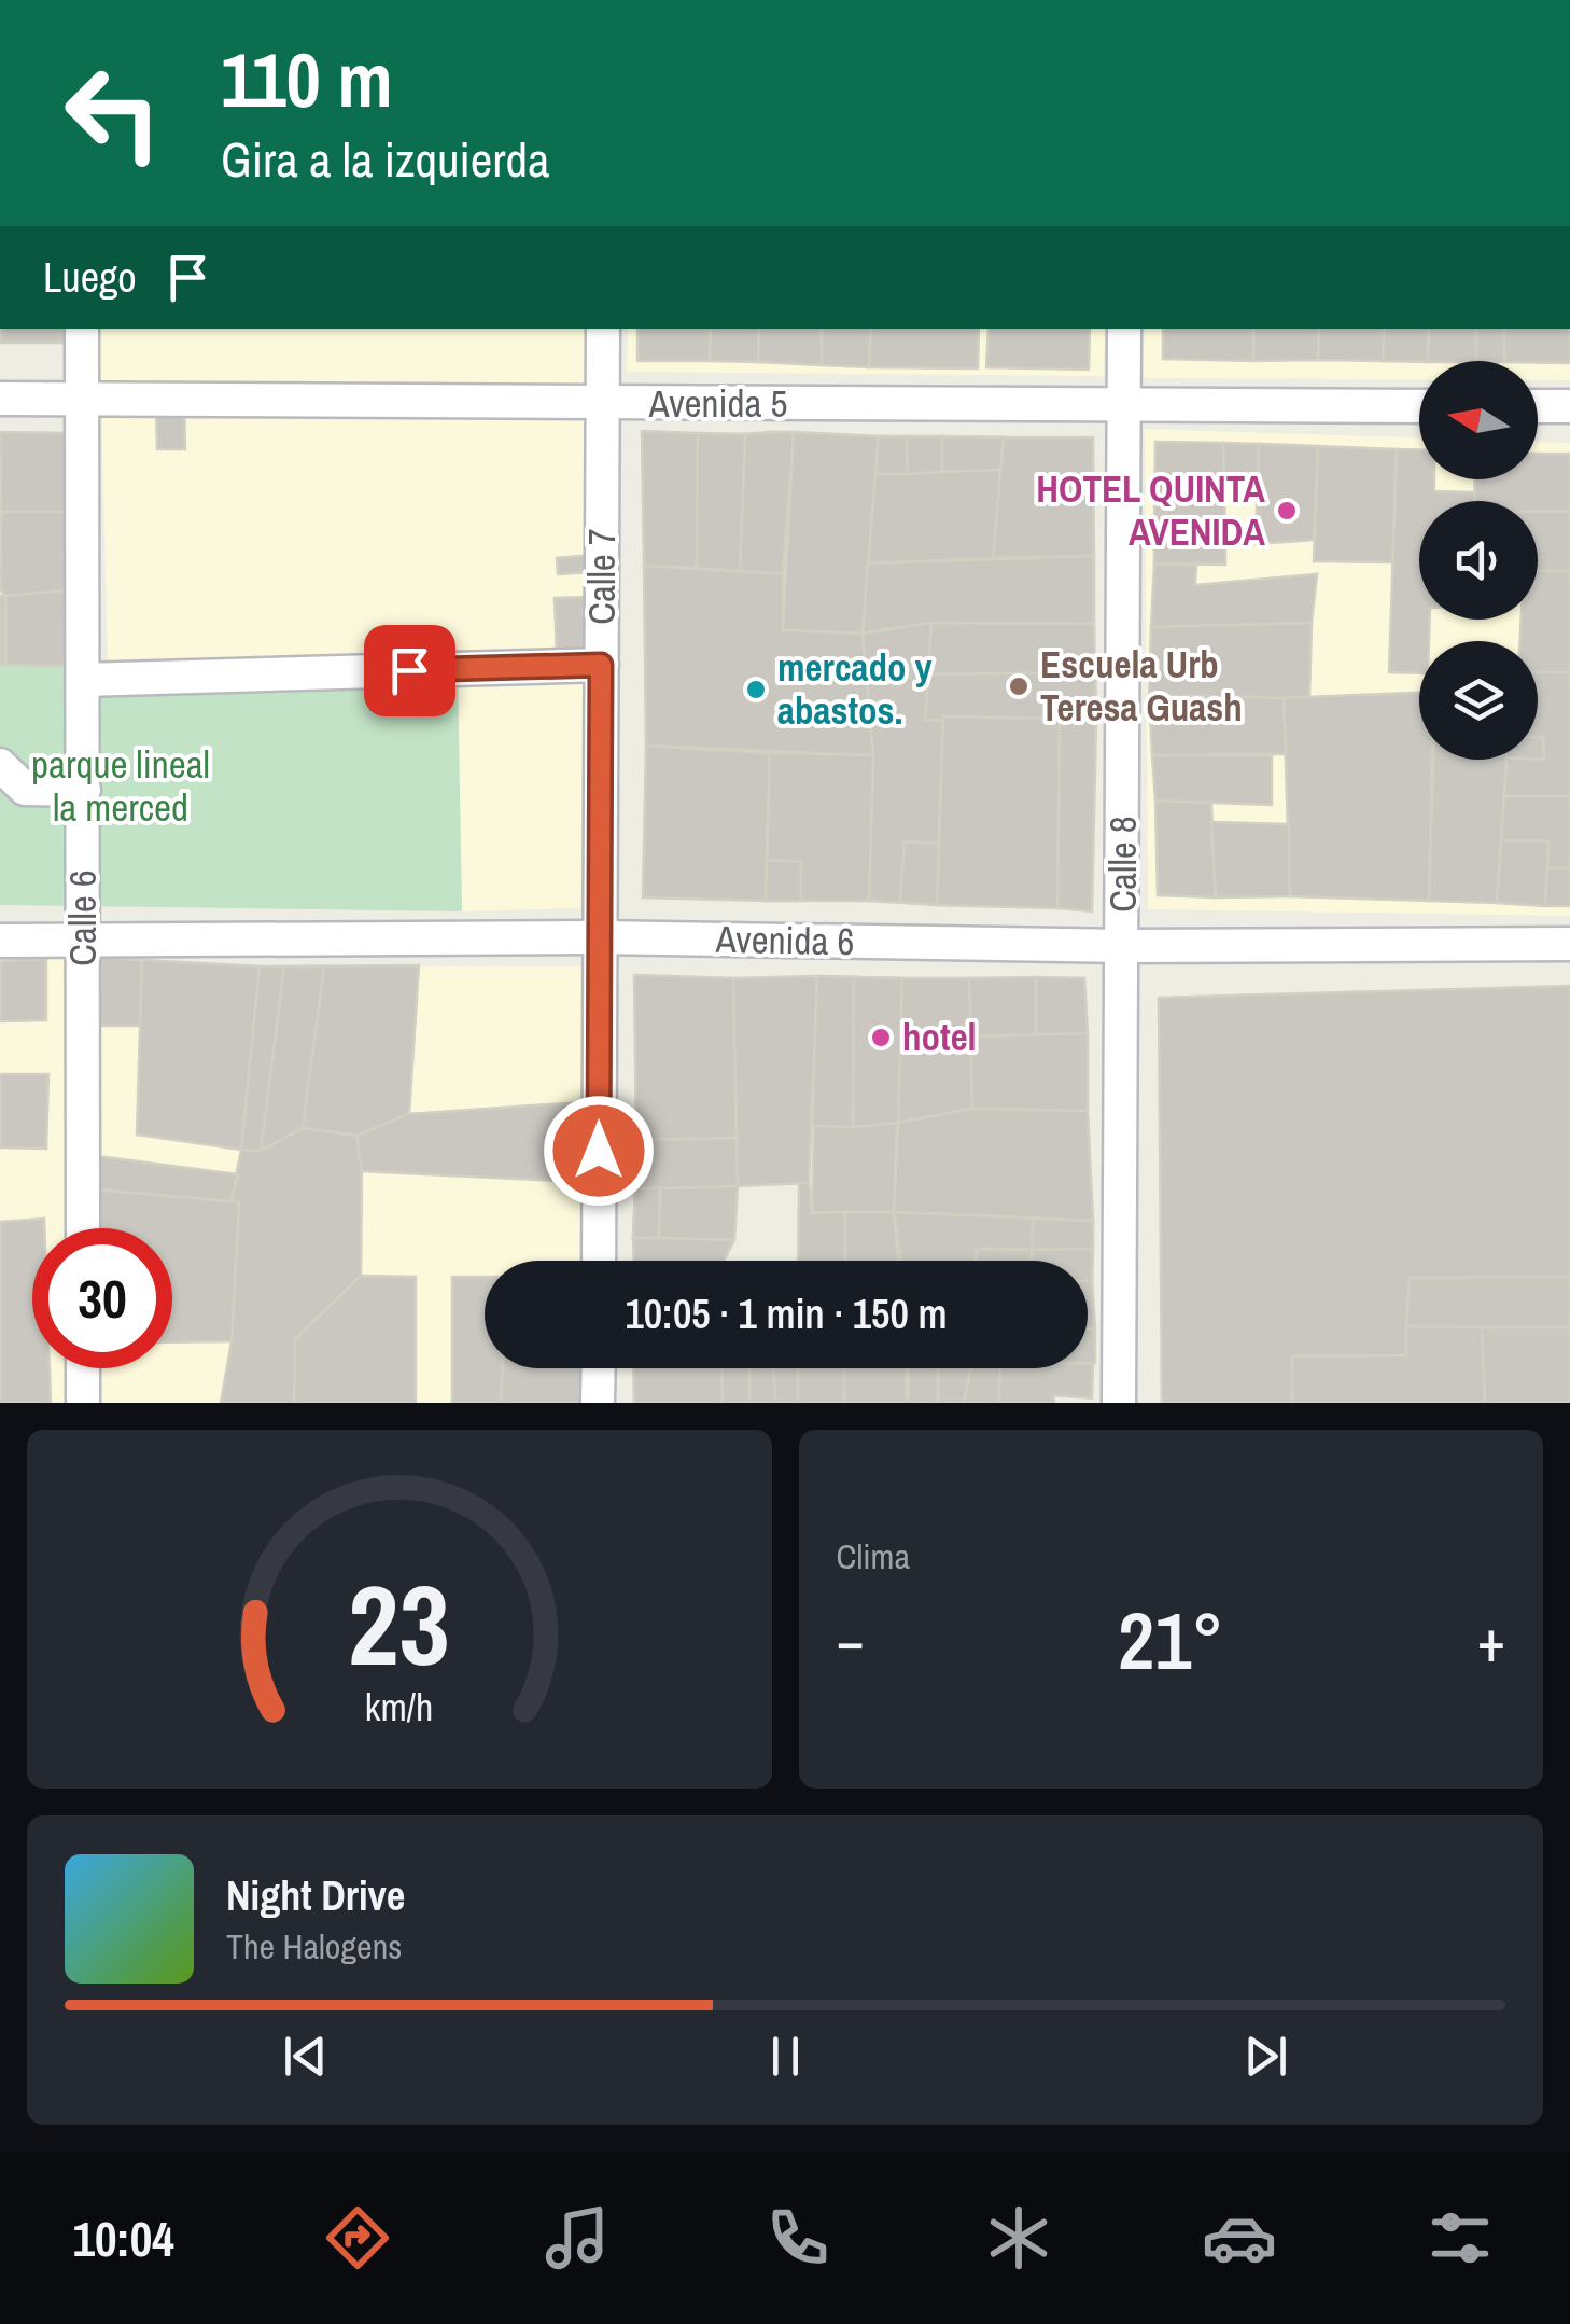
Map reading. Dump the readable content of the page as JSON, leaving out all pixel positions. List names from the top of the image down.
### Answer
{
  "streets": {
    "street": [
      "Avenida 5",
      "Calle 7",
      "Calle 8",
      "Calle 6",
      "Avenida 6"
    ]
  },
  "crossings": [
    ["Avenida 5", "Calle 7"],
    ["Avenida 5", "Calle 8"],
    ["Avenida 5", "Calle 6"],
    ["Calle 7", "Avenida 6"],
    ["Calle 8", "Avenida 6"],
    ["Calle 6", "Avenida 6"]
  ],
  "parks": ["parque lineal la merced"],
  "places": [
    "HOTEL QUINTA AVENIDA",
    "Escuela Urb Teresa Guash",
    "mercado y abastos.",
    "hotel"
  ],
  "north": "left",
  "page": {
    "turn": ["110 m", "Gira a la izquierda"],
    "then": "Luego",
    "limit": "30",
    "trip": "10:05 · 1 min · 150 m",
    "tile": "Clima",
    "heat": ["−", "21°", "+"],
    "song": ["Night Drive", "The Halogens"],
    "tabs": "10:04",
    "gauge": ["23", "km/h"]
  }
}
